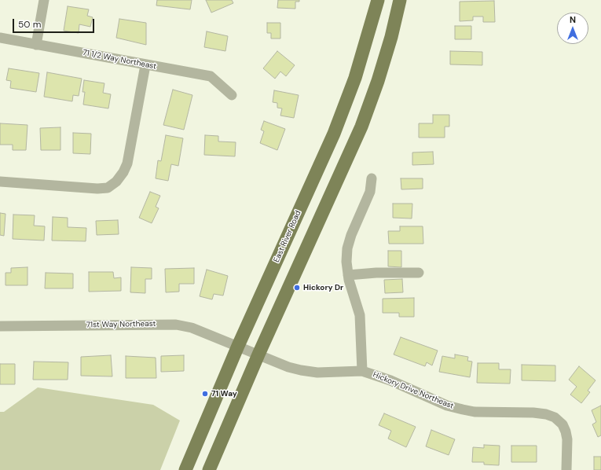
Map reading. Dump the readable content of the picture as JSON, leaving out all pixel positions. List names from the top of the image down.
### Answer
{
  "streets": {
    "main road": ["East River Road"],
    "street": ["71 1/2 Way Northeast", "71st Way Northeast", "Hickory Drive Northeast"]
  },
  "crossings": [
    ["East River Road", "71st Way Northeast"],
    ["East River Road", "Hickory Drive Northeast"],
    ["71st Way Northeast", "Hickory Drive Northeast"]
  ],
  "places": ["Hickory Dr", "71 Way"],
  "scale_bar": "50 m",
  "north": "top"
}
